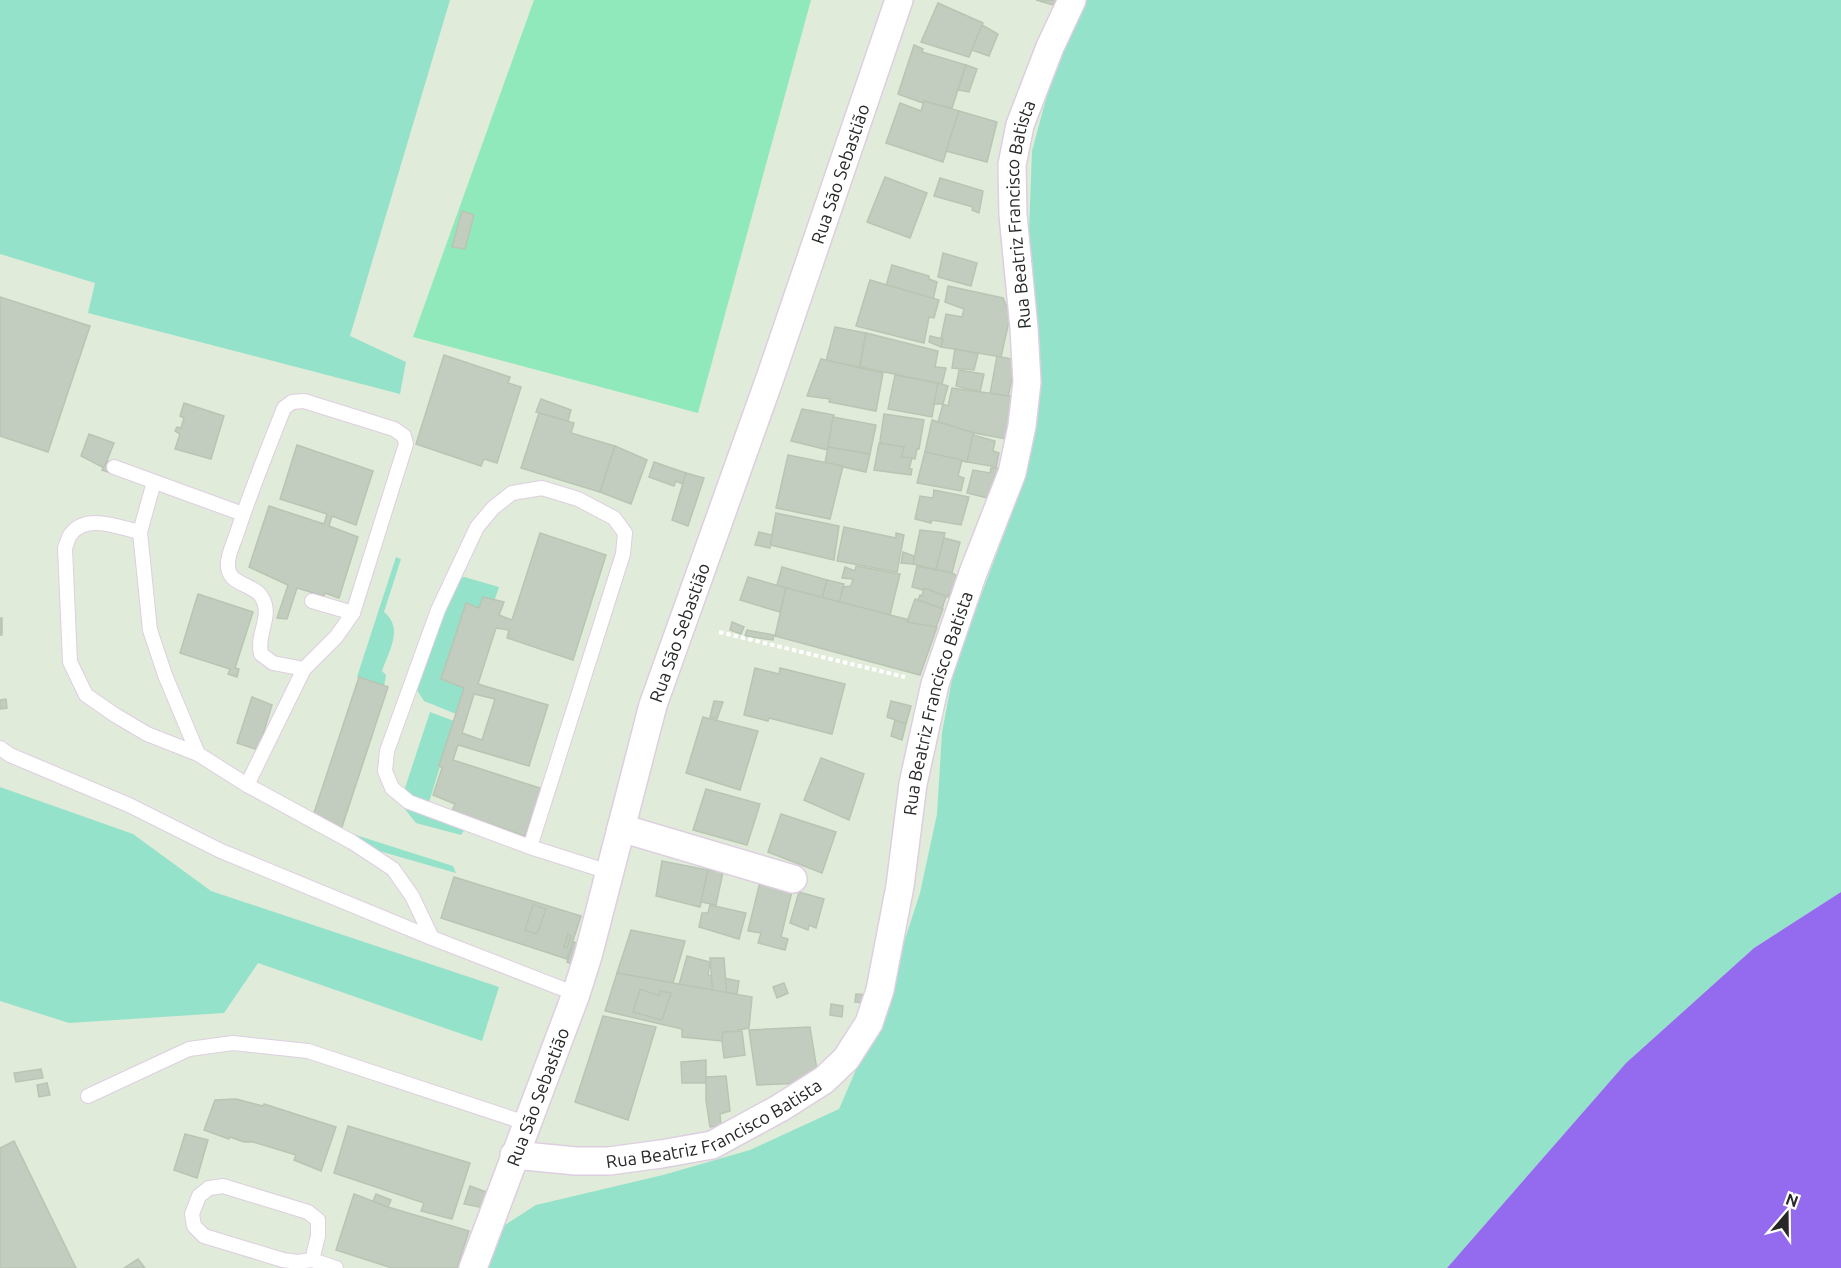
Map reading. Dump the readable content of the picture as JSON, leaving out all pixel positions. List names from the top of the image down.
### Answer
{
  "streets": {
    "street": ["Rua São Sebastião", "Rua Beatriz Francisco Batista"]
  },
  "crossings": [
    ["Rua São Sebastião", "Rua Beatriz Francisco Batista"]
  ],
  "north": "top"
}
